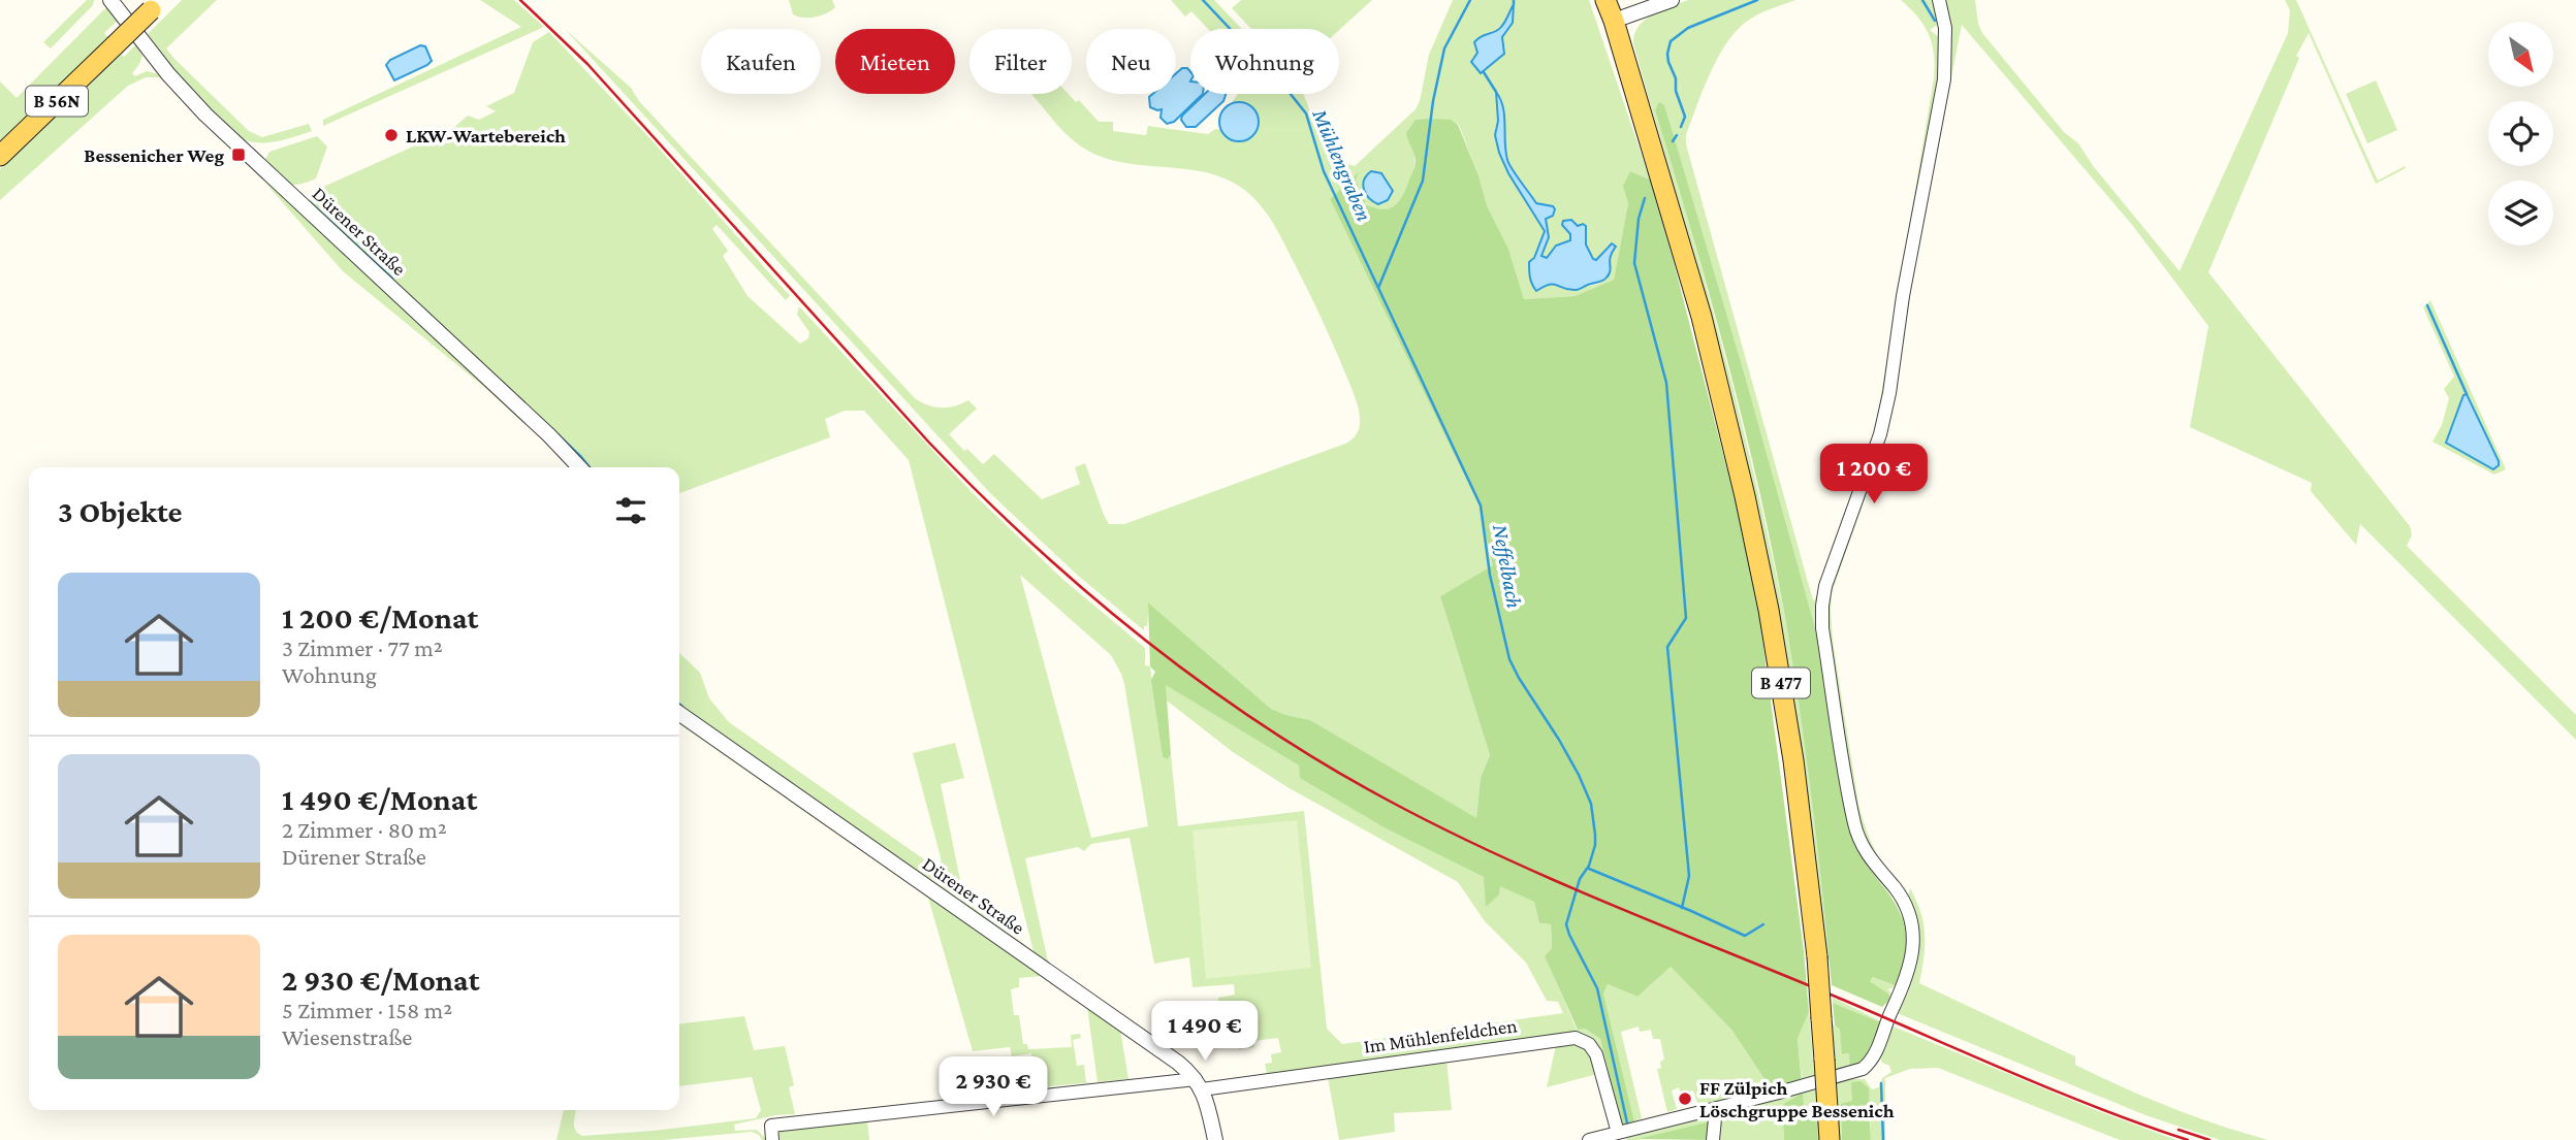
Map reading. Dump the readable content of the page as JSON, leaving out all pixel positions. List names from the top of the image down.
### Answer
{
  "streets": {
    "main road": ["B 56N", "B 477"],
    "street": ["Dürener Straße", "Im Mühlenfeldchen"]
  },
  "crossings": [
    ["Dürener Straße", "Im Mühlenfeldchen"]
  ],
  "water": ["Mühlengraben", "Neffelbach"],
  "places": {
    "other": ["LKW-Wartebereich", "FF Zülpich Löschgruppe Bessenich"],
    "transit": ["Bessenicher Weg"]
  },
  "north": "bottom right",
  "page": {
    "chip": [
      "Kaufen",
      "Mieten",
      "Filter",
      "Neu",
      "Wohnung"
    ],
    "price": ["1 200 €", "1 490 €", "2 930 €"],
    "heading": "3 Objekte",
    "list": [
      {
        "name": "1 200 €/Monat",
        "note": "3 Zimmer · 77 m² · Wohnung"
      },
      {
        "name": "1 490 €/Monat",
        "note": "2 Zimmer · 80 m² · Dürener Straße"
      },
      {
        "name": "2 930 €/Monat",
        "note": "5 Zimmer · 158 m² · Wiesenstraße"
      }
    ]
  }
}
